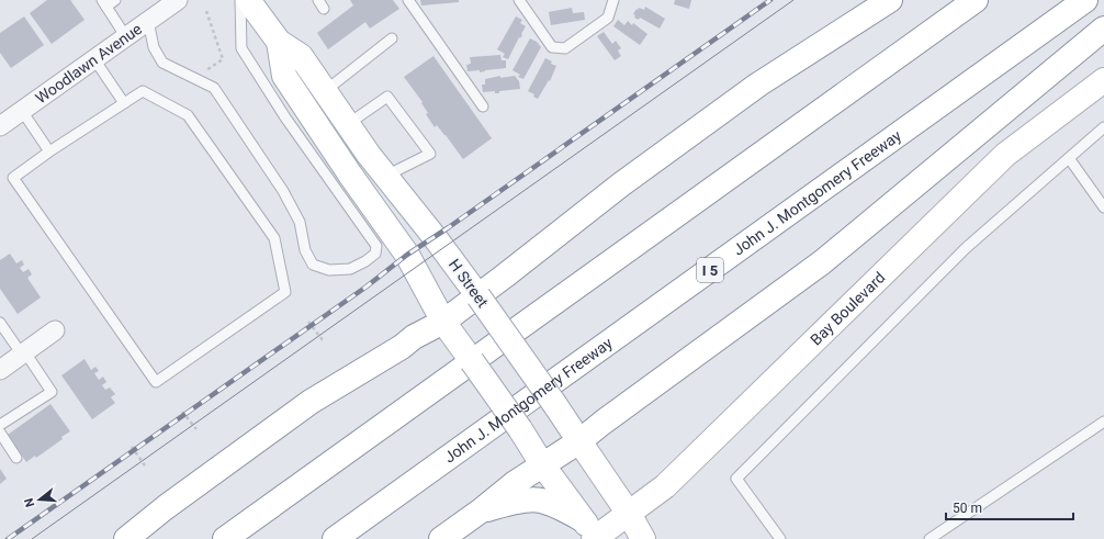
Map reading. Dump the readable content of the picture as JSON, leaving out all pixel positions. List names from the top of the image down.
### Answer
{
  "streets": {
    "main road": [
      "John J. Montgomery Freeway",
      "I 5",
      "H Street",
      "Bay Boulevard"
    ],
    "street": ["Woodlawn Avenue"]
  },
  "crossings": [
    ["H Street", "Bay Boulevard"]
  ],
  "scale_bar": "50 m",
  "north": "left"
}
